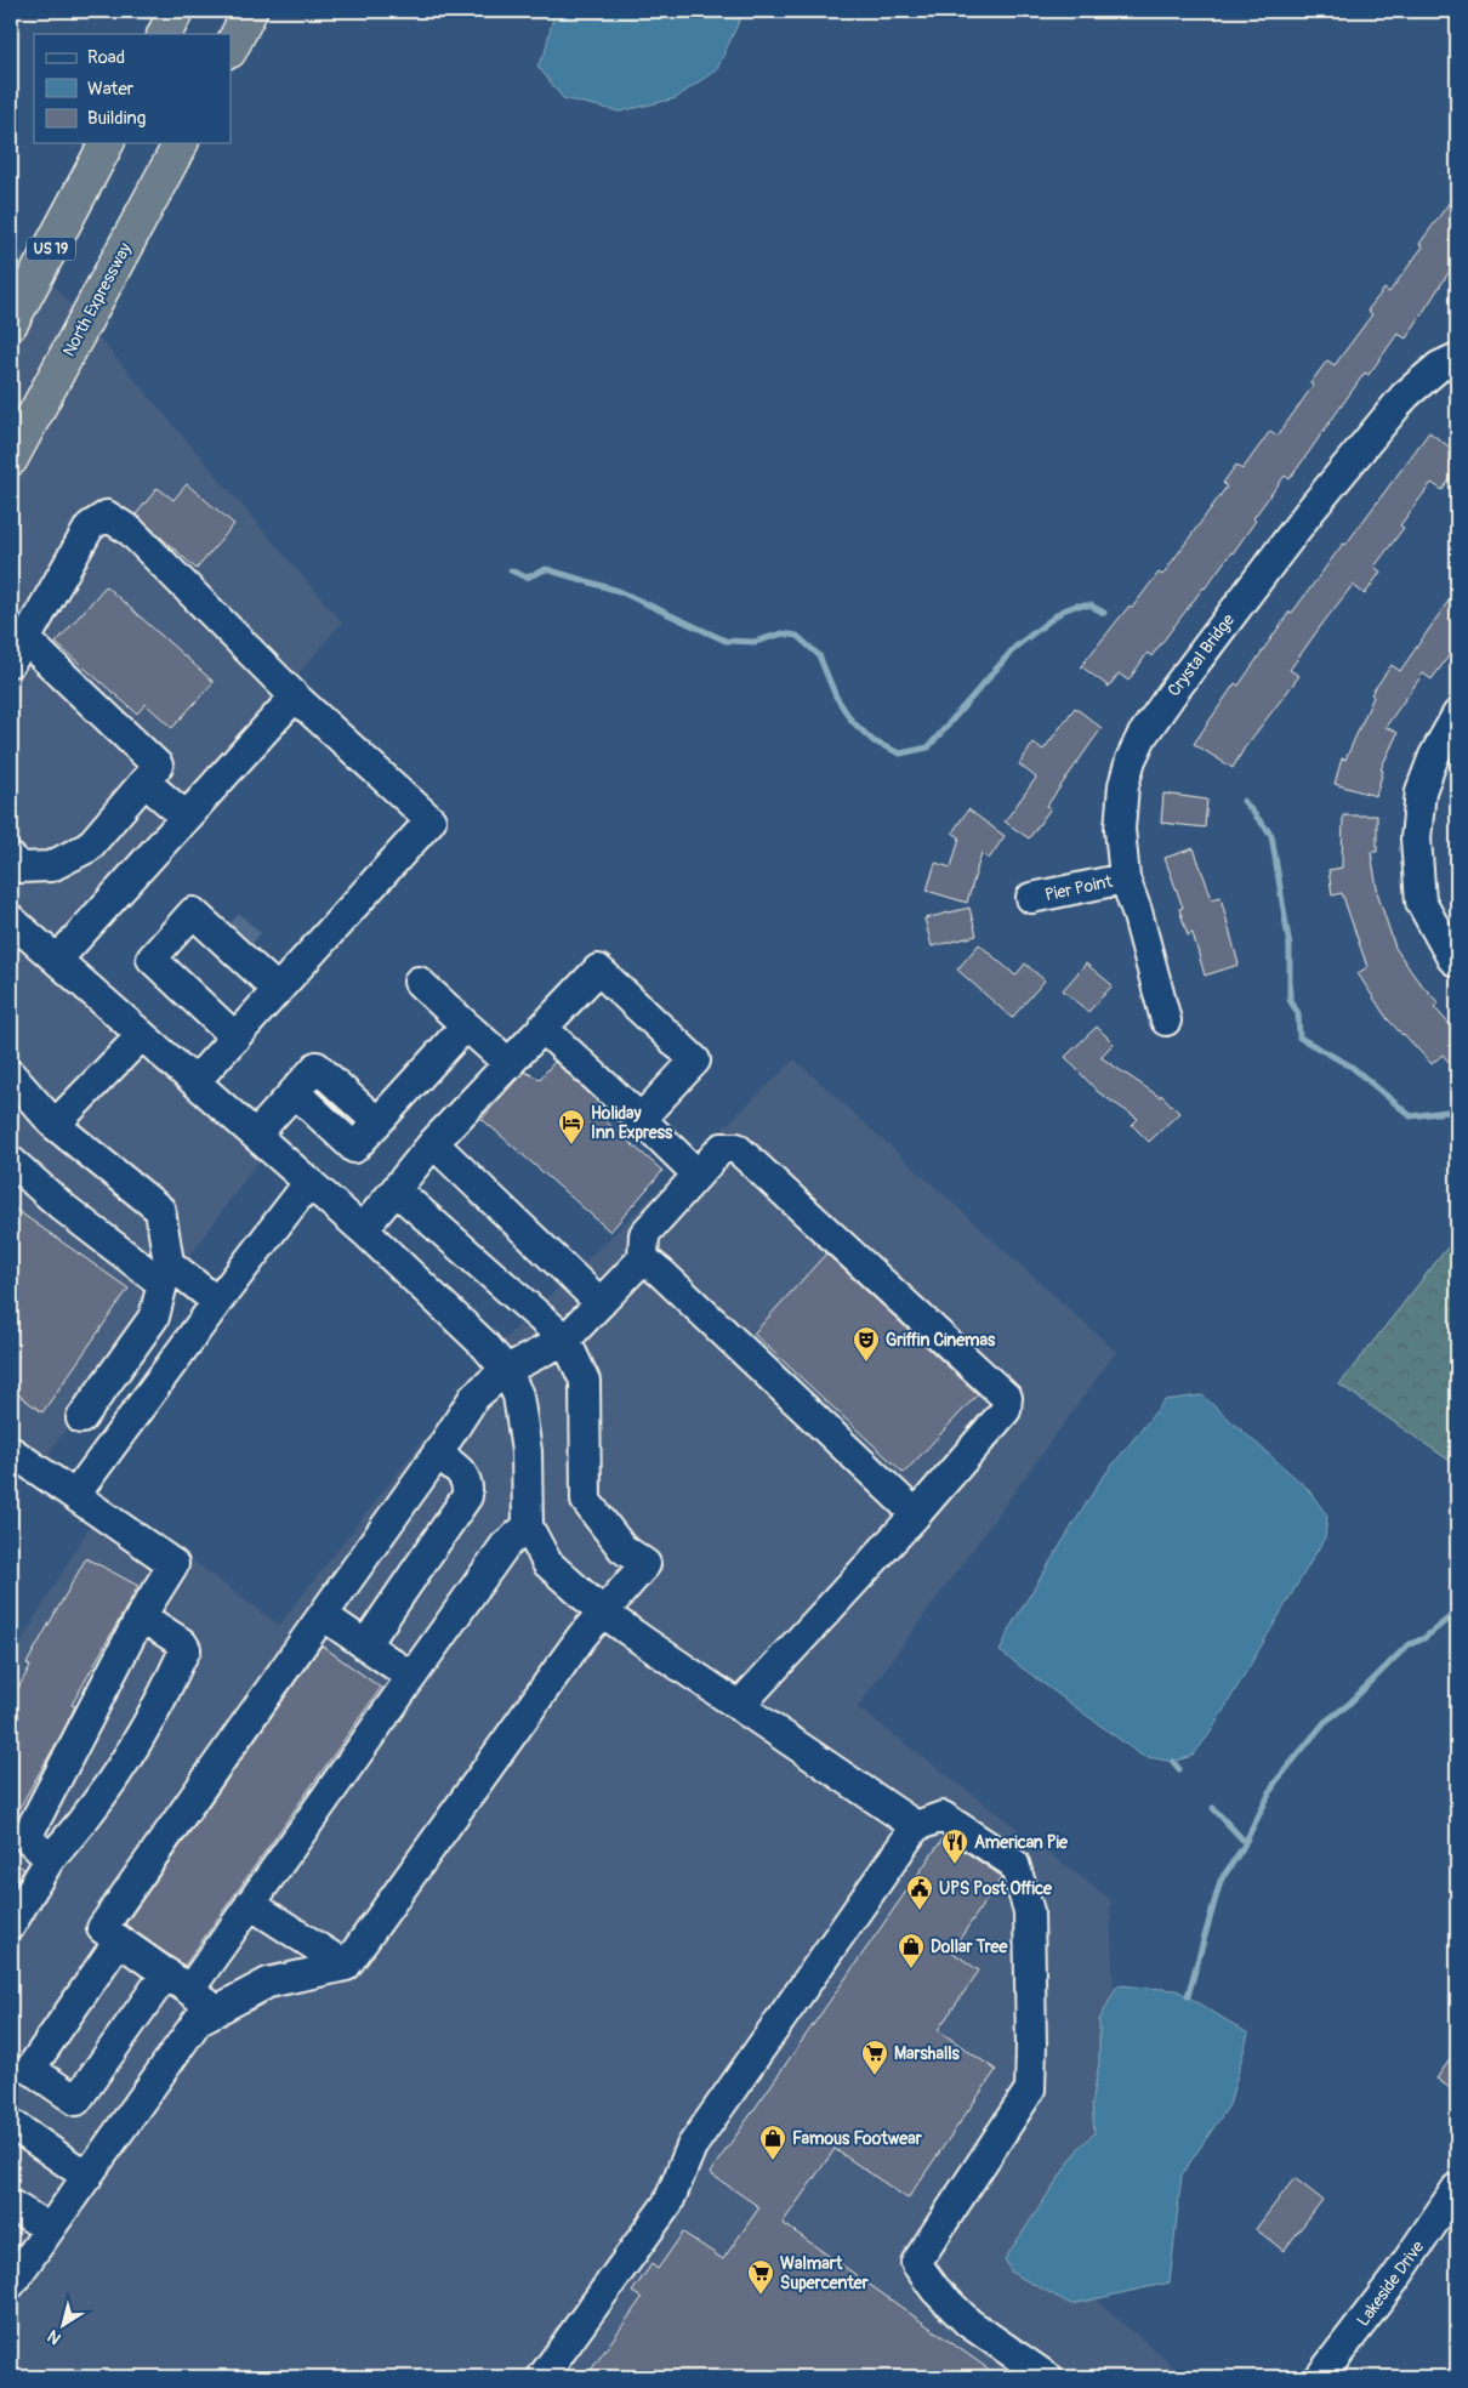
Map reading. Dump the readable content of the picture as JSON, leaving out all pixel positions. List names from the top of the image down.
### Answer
{
  "streets": {
    "highway": ["US 19", "North Expressway"],
    "street": ["Crystal Bridge", "Pier Point", "Lakeside Drive"]
  },
  "crossings": [
    ["Crystal Bridge", "Pier Point"]
  ],
  "places": {
    "hotel": ["Holiday Inn Express"],
    "theatre": ["Griffin Cinemas"],
    "restaurant": ["American Pie"],
    "public building": ["UPS Post Office"],
    "shop": ["Dollar Tree", "Famous Footwear"],
    "supermarket": ["Marshalls", "Walmart Supercenter"]
  },
  "legend": ["Road", "Water", "Building"],
  "north": "bottom left"
}
